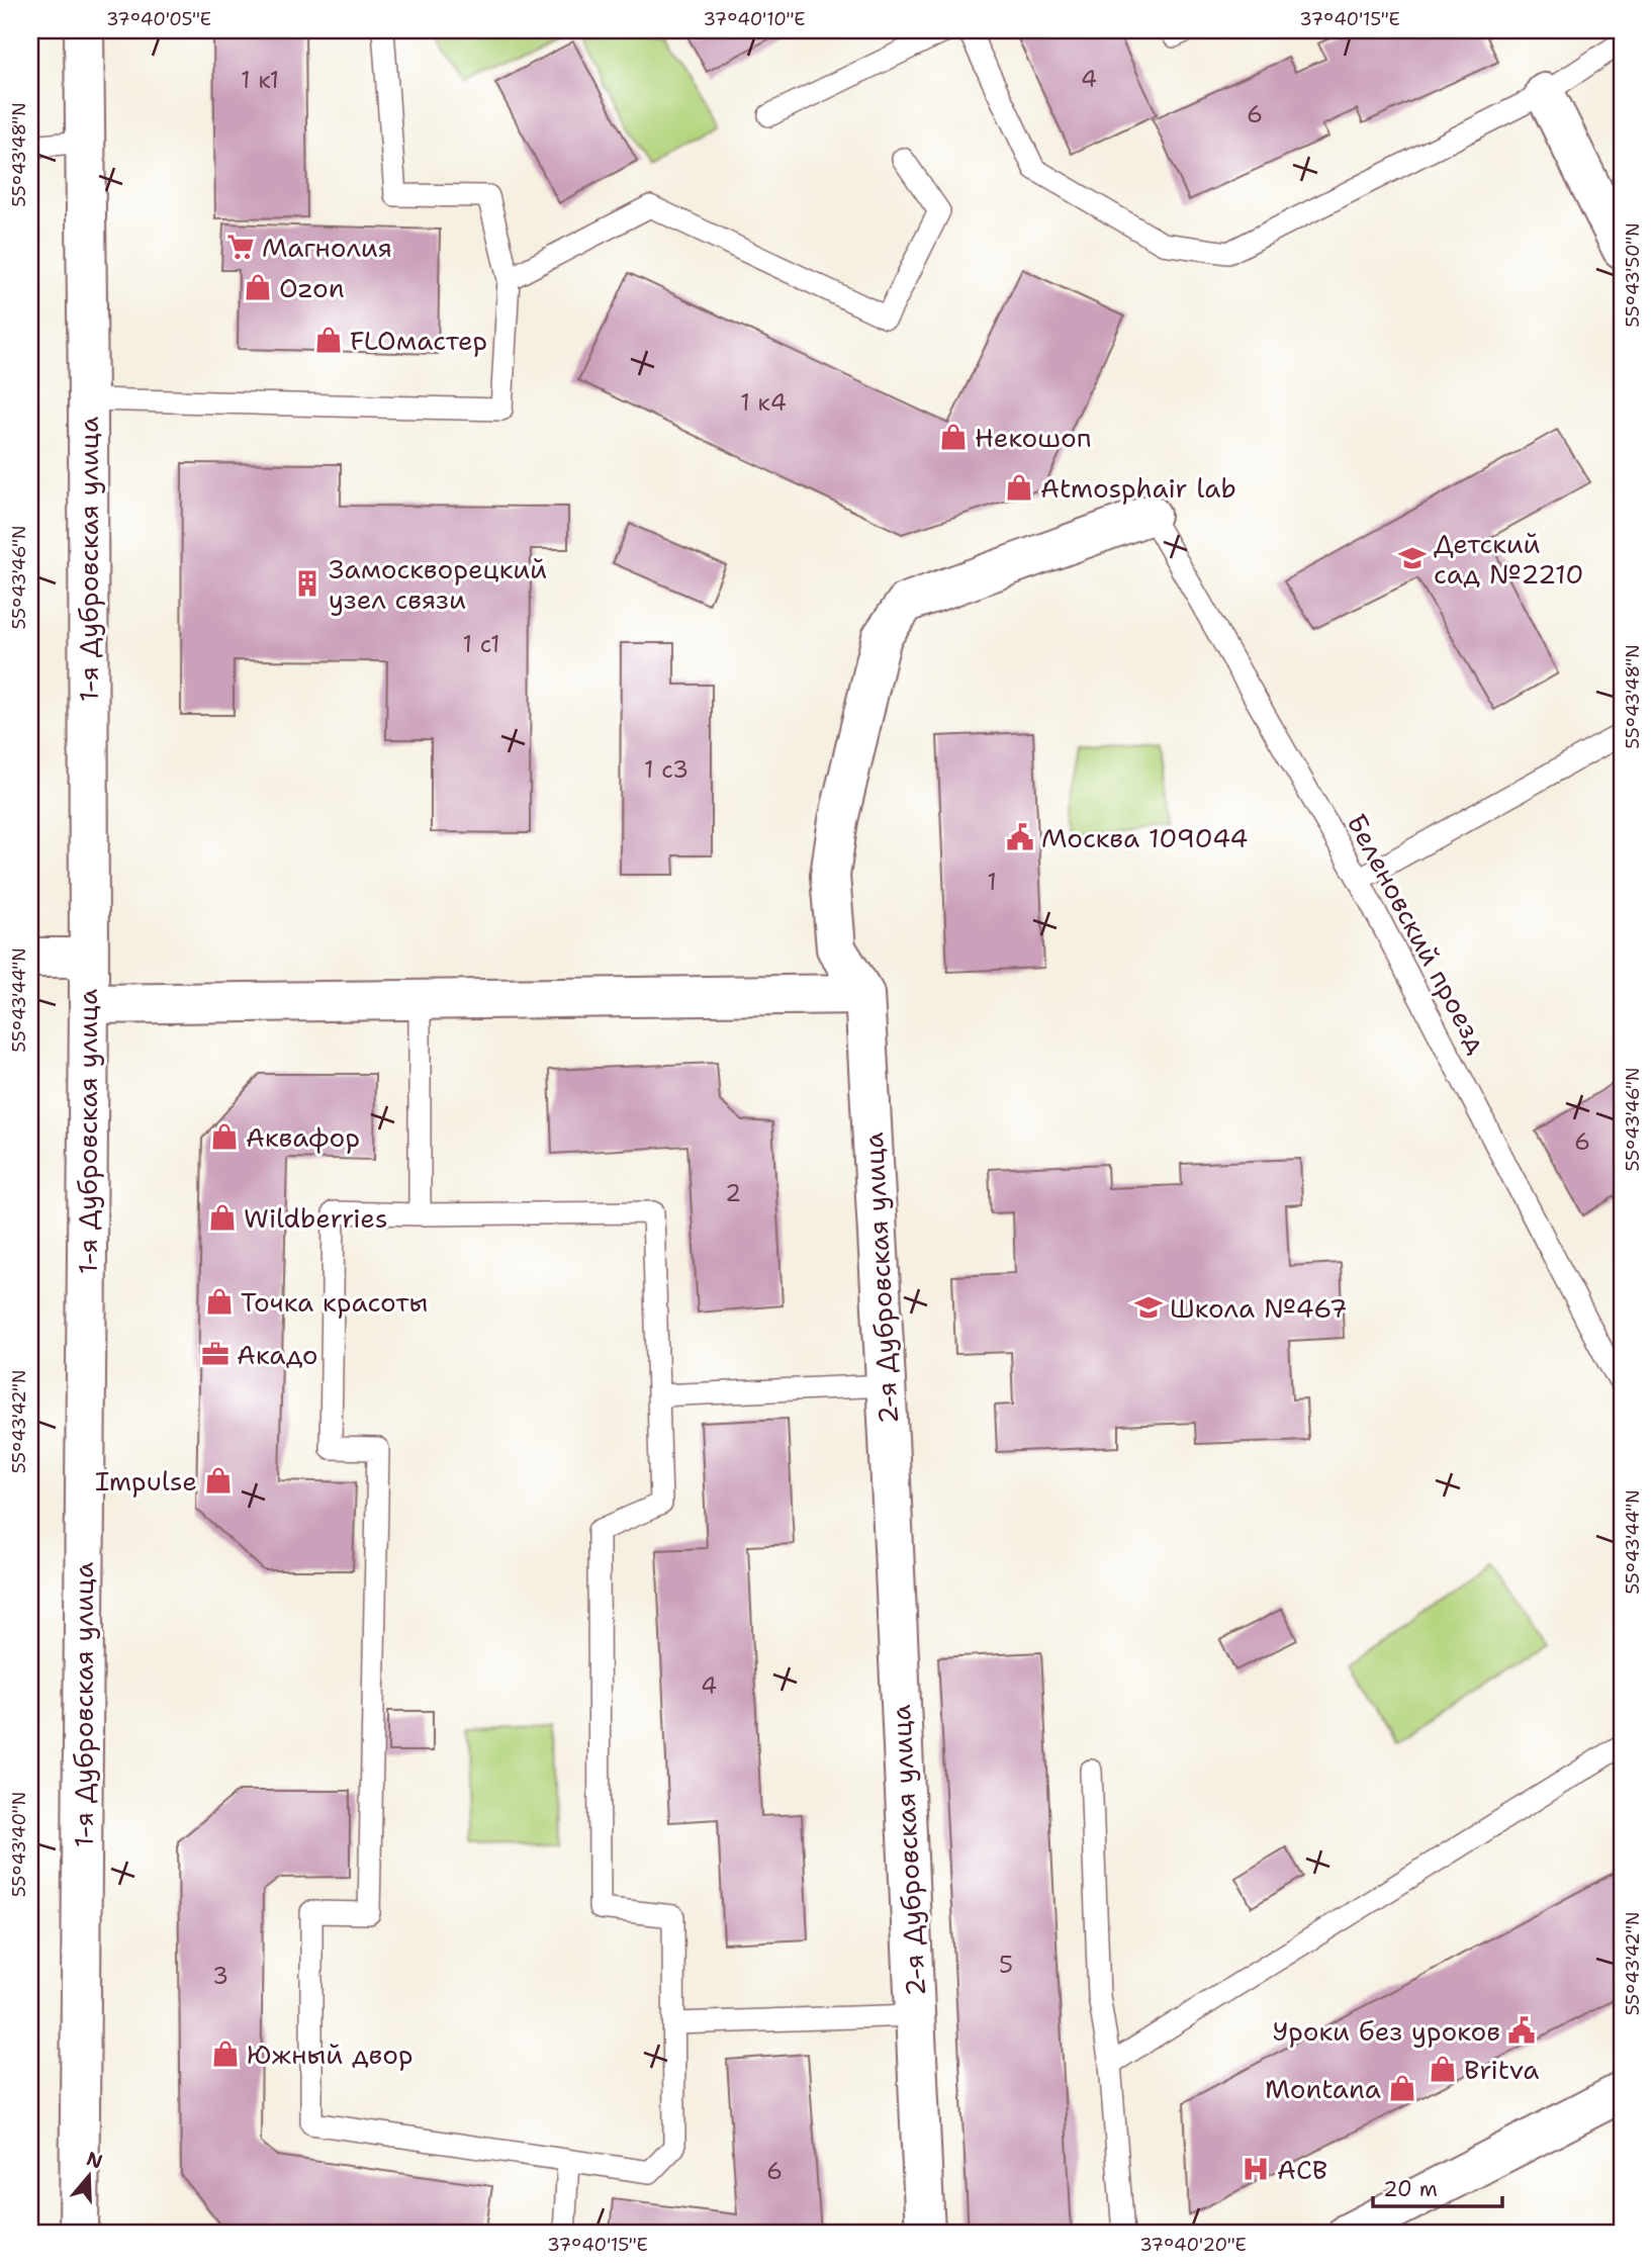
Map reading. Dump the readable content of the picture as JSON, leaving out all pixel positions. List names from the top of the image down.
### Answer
{
  "streets": {
    "street": ["1-я Дубровская улица", "2-я Дубровская улица"],
    "lane": ["Беленовский проезд"]
  },
  "crossings": [
    ["Беленовский проезд", "2-я Дубровская улица"]
  ],
  "places": {
    "supermarket": ["Магнолия"],
    "shop": [
      "Ozon",
      "FLOмастер",
      "Некошоп",
      "Atmosphair lab",
      "Аквафор",
      "Wildberries",
      "Точка красоты",
      "Impulse",
      "Южный двор",
      "Britva",
      "Montana"
    ],
    "school or university": ["Детский сад №2210", "Школа №467"],
    "building": ["Замоскворецкий узел связи"],
    "public building": ["Москва 109044", "Уроки без уроков"],
    "office": ["Акадо"],
    "hospital": ["АСВ"]
  },
  "house_numbers": [
    "4",
    "1 к1",
    "6",
    "1 к4",
    "1 с1",
    "1 с3",
    "1",
    "6",
    "2",
    "4",
    "5",
    "3",
    "6"
  ],
  "scale_bar": "20 m",
  "north": "top",
  "coordinates": [
    "37°40'05\"E",
    "37°40'10\"E",
    "37°40'15\"E",
    "55°43'48\"N",
    "55°43'50\"N",
    "55°43'46\"N",
    "55°43'44\"N",
    "55°43'42\"N",
    "55°43'40\"N",
    "37°40'20\"E"
  ]
}
